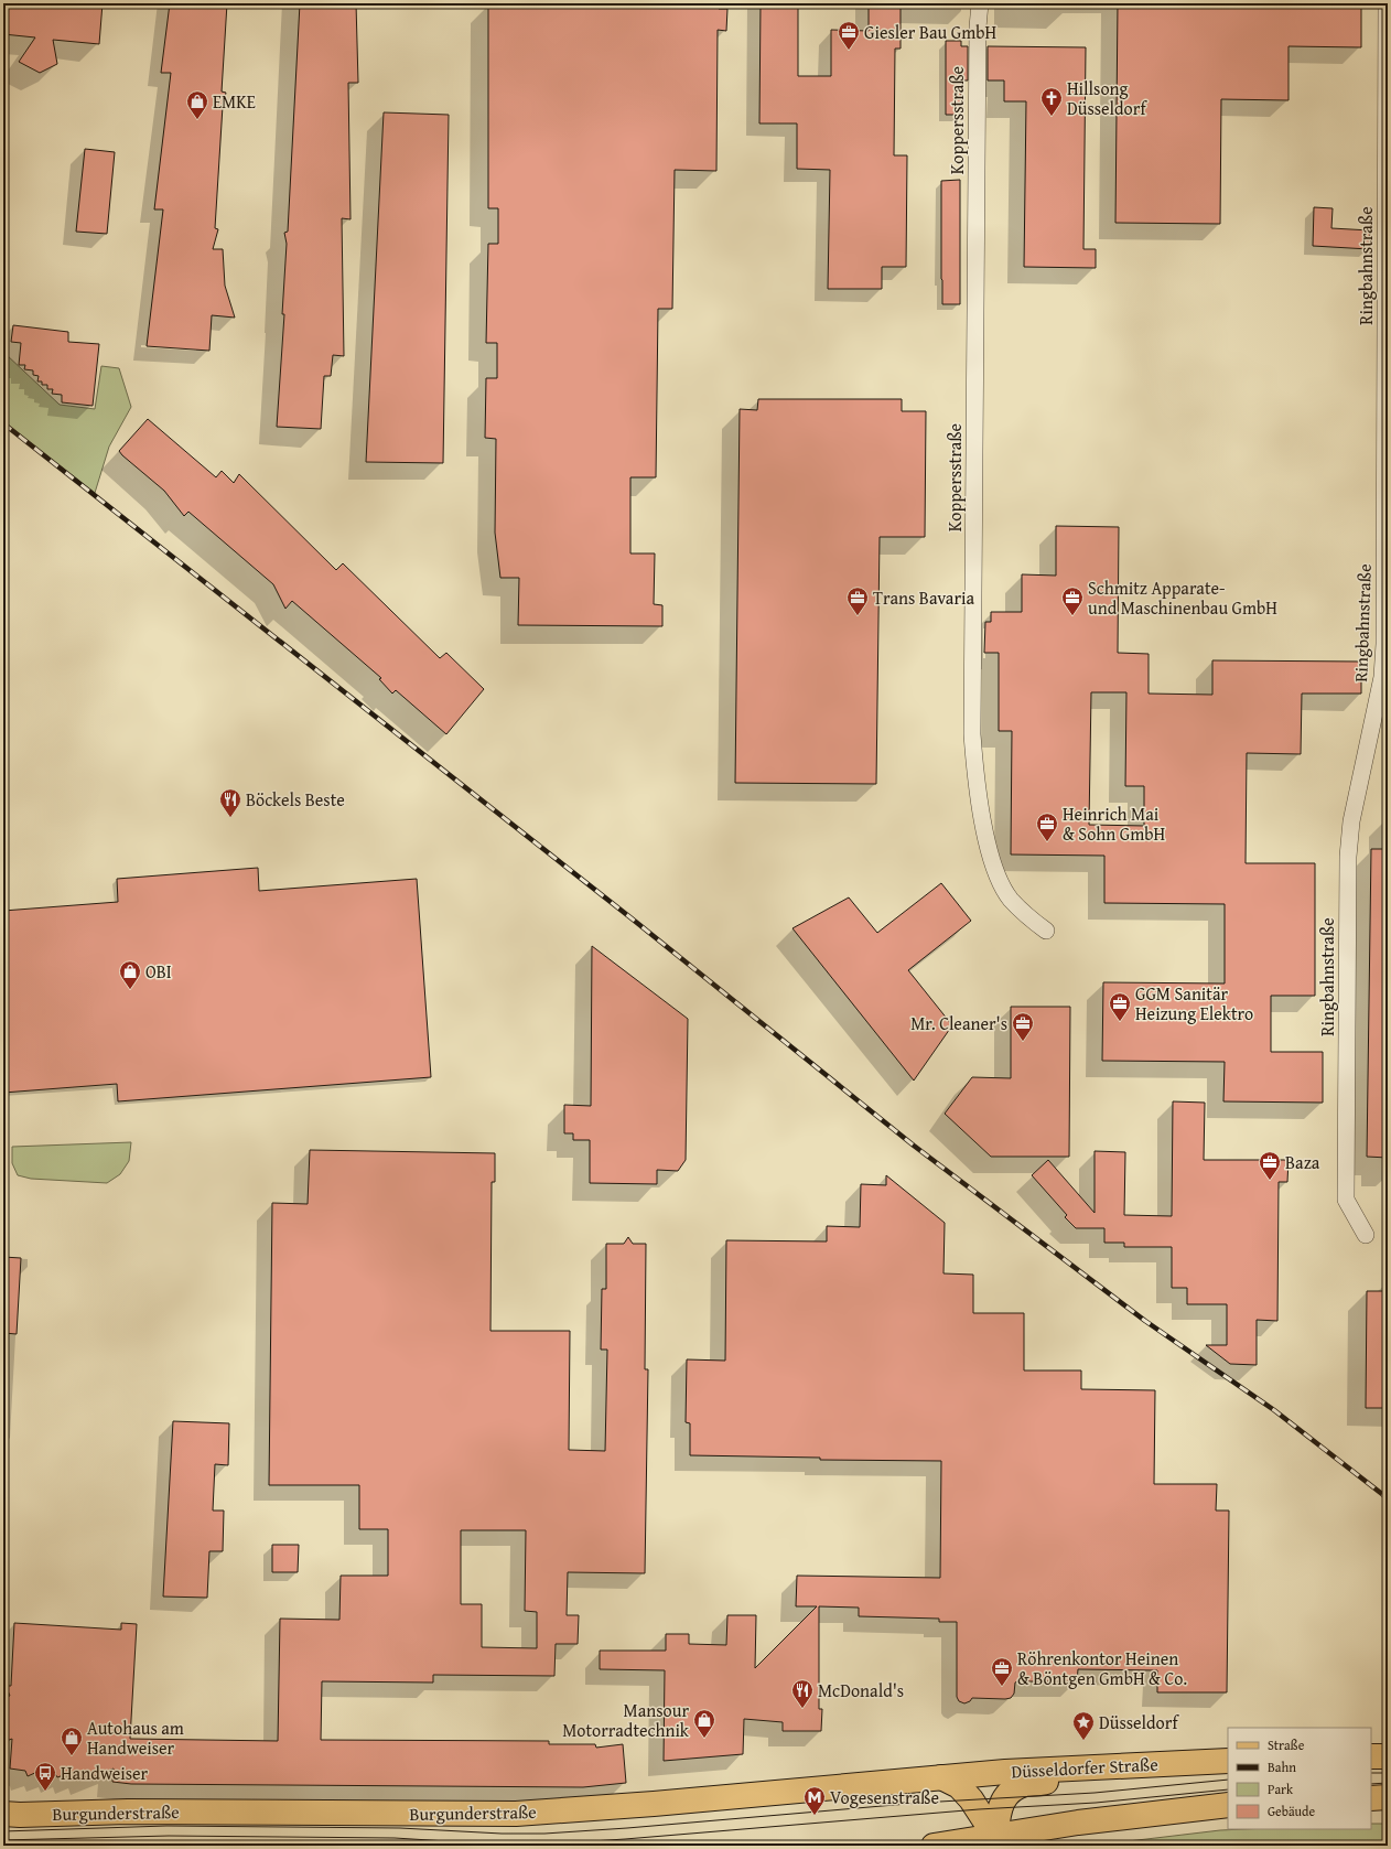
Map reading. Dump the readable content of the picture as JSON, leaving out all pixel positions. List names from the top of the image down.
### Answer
{
  "streets": {
    "main road": ["Düsseldorfer Straße", "Burgunderstraße"],
    "street": ["Koppersstraße", "Ringbahnstraße"]
  },
  "crossings": [
    ["Düsseldorfer Straße", "Burgunderstraße"]
  ],
  "places": {
    "office": [
      "Giesler Bau GmbH",
      "Trans Bavaria",
      "Schmitz Apparate- und Maschinenbau GmbH",
      "Heinrich Mai & Sohn GmbH",
      "GGM Sanitär Heizung Elektro",
      "Mr. Cleaner's",
      "Baza",
      "Röhrenkontor Heinen & Böntgen GmbH & Co."
    ],
    "church": ["Hillsong Düsseldorf"],
    "shop": [
      "EMKE",
      "OBI",
      "Mansour Motorradtechnik",
      "Autohaus am Handweiser"
    ],
    "restaurant": ["Böckels Beste", "McDonald's"],
    "place": ["Düsseldorf"],
    "bus stop": ["Handweiser"],
    "metro station": ["Vogesenstraße"]
  },
  "legend": [
    "Straße",
    "Bahn",
    "Park",
    "Gebäude"
  ]
}
